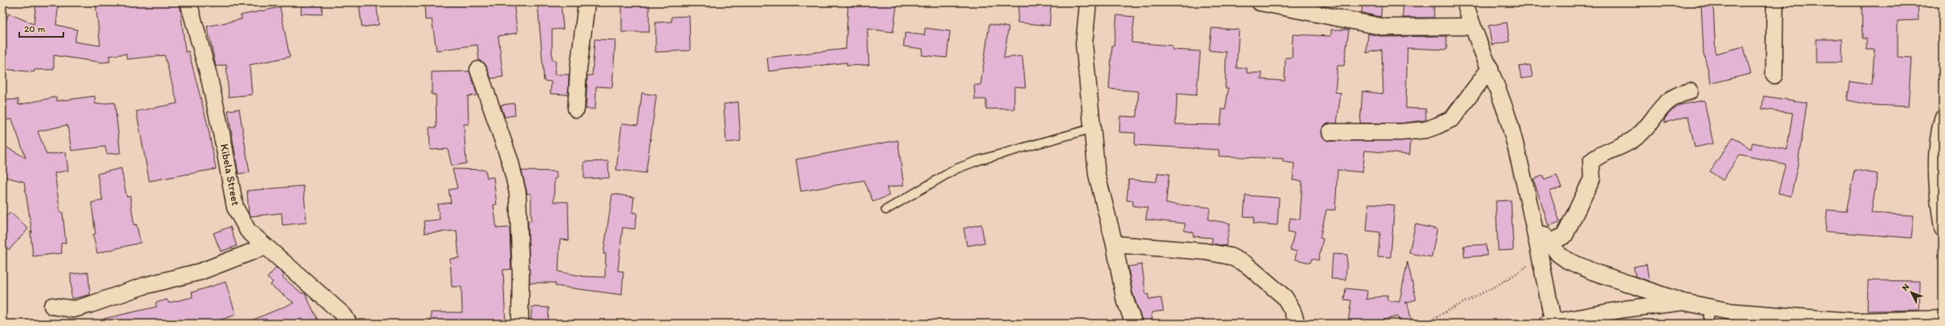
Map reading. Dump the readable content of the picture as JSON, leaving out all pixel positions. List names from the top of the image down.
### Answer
{
  "streets": {
    "street": ["Kibela Street"]
  },
  "scale_bar": "20 m",
  "north": "top left"
}
